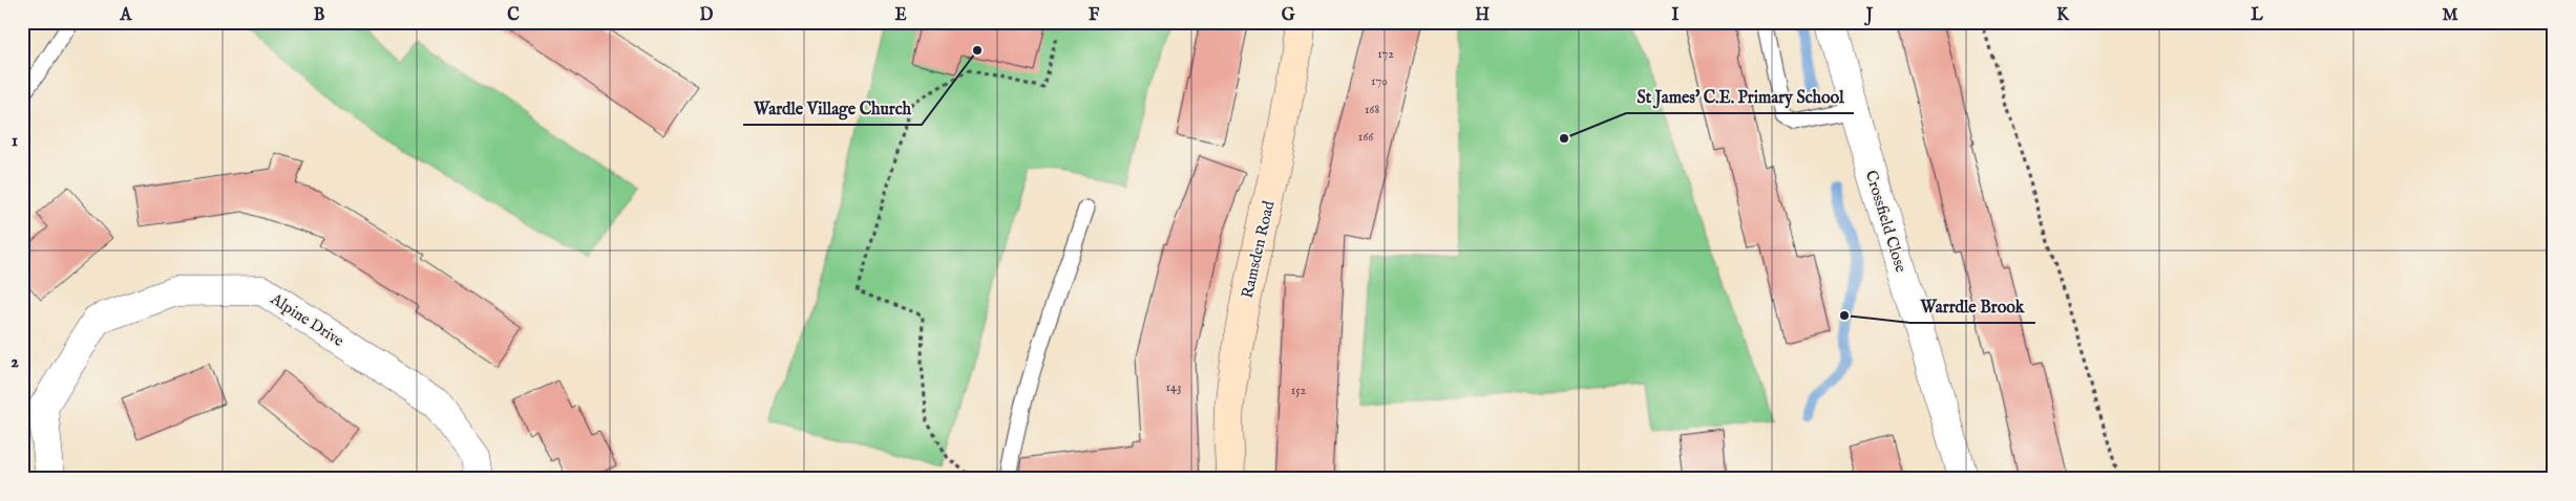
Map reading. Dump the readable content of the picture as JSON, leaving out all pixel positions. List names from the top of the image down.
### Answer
{
  "streets": {
    "street": ["Crossfield Close", "Ramsden Road", "Alpine Drive"]
  },
  "places": ["Wardle Village Church", "St James' C.E. Primary School", "Warrdle Brook"],
  "house_numbers": [
    "172",
    "170",
    "168",
    "166",
    "143",
    "152"
  ],
  "grid": {
    "columns": [
      "A",
      "B",
      "C",
      "D",
      "E",
      "F",
      "G",
      "H",
      "I",
      "J",
      "K",
      "L",
      "M"
    ],
    "rows": ["1", "2"]
  }
}
